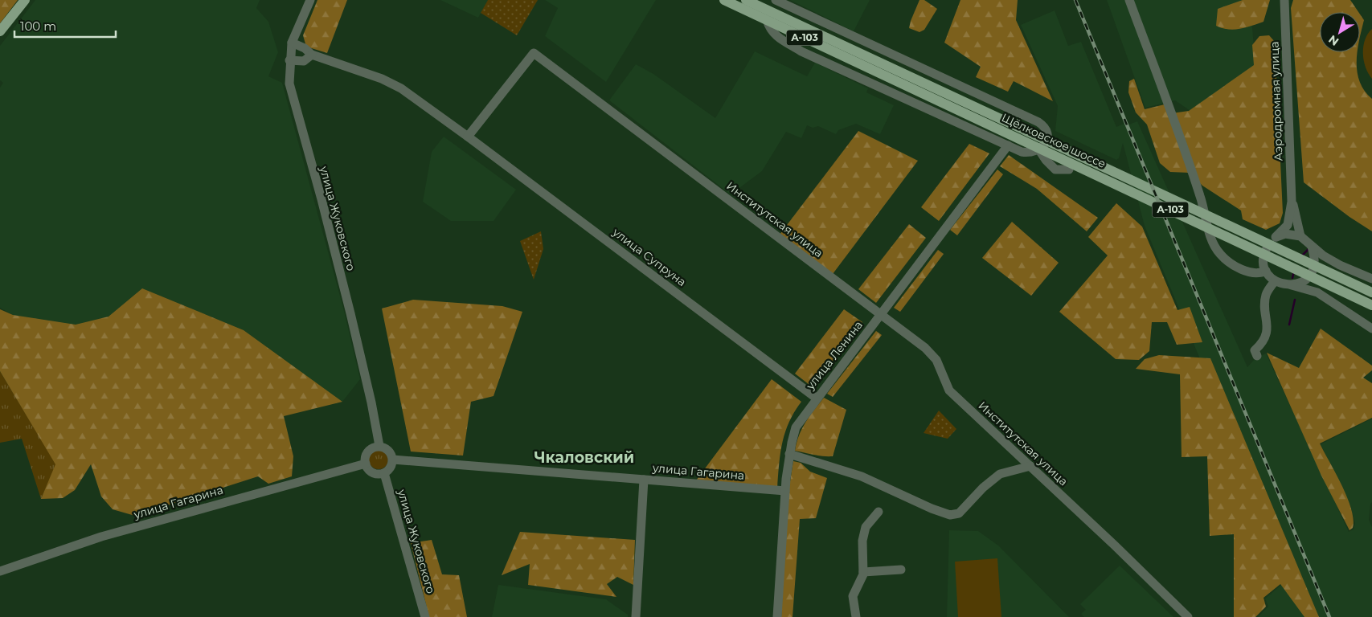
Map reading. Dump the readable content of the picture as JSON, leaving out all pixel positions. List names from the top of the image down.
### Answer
{
  "streets": {
    "main road": ["А-103", "Щёлковское шоссе"],
    "street": [
      "Аэродромная улица",
      "улица Жуковского",
      "Институтская улица",
      "улица Супруна",
      "улица Ленина",
      "улица Гагарина"
    ]
  },
  "crossings": [
    ["А-103", "Щёлковское шоссе"],
    ["А-103", "улица Ленина"],
    ["улица Жуковского", "улица Гагарина"],
    ["Институтская улица", "улица Супруна"],
    ["Институтская улица", "улица Ленина"],
    ["улица Супруна", "улица Ленина"],
    ["улица Ленина", "улица Гагарина"]
  ],
  "districts": ["Чкаловский"],
  "scale_bar": "100 m",
  "north": "bottom left"
}
